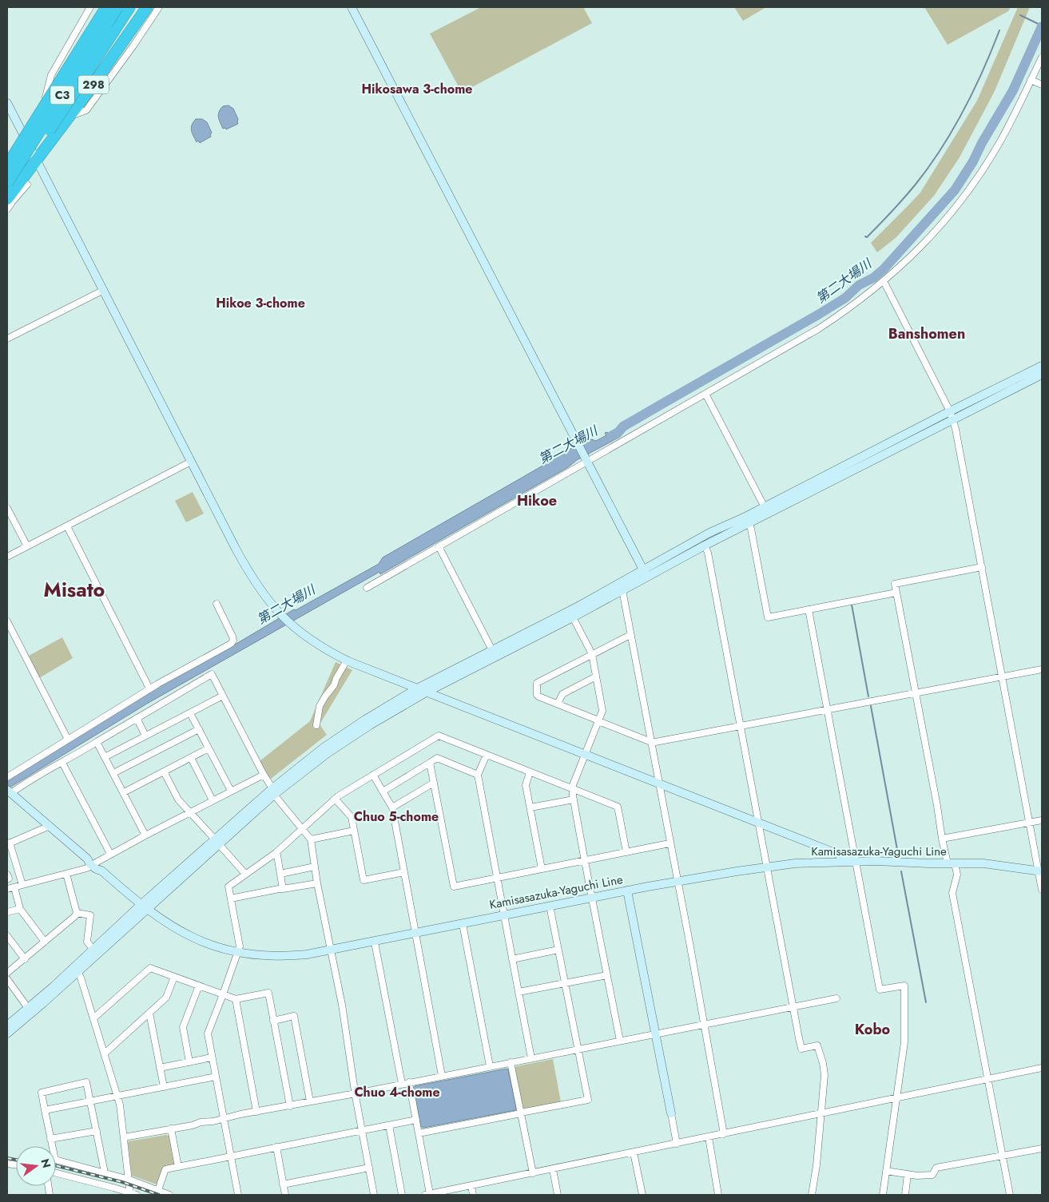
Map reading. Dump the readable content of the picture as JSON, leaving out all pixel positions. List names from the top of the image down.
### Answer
{
  "streets": {
    "highway": ["298", "C3"],
    "street": ["Kamisasazuka-Yaguchi Line"]
  },
  "crossings": [
    ["298", "C3"]
  ],
  "districts": [
    "Hikosawa 3-chome",
    "Hikoe 3-chome",
    "Banshomen",
    "Hikoe",
    "Misato",
    "Chuo 5-chome",
    "Kobo",
    "Chuo 4-chome"
  ],
  "water": ["第二大場川"],
  "north": "right"
}
